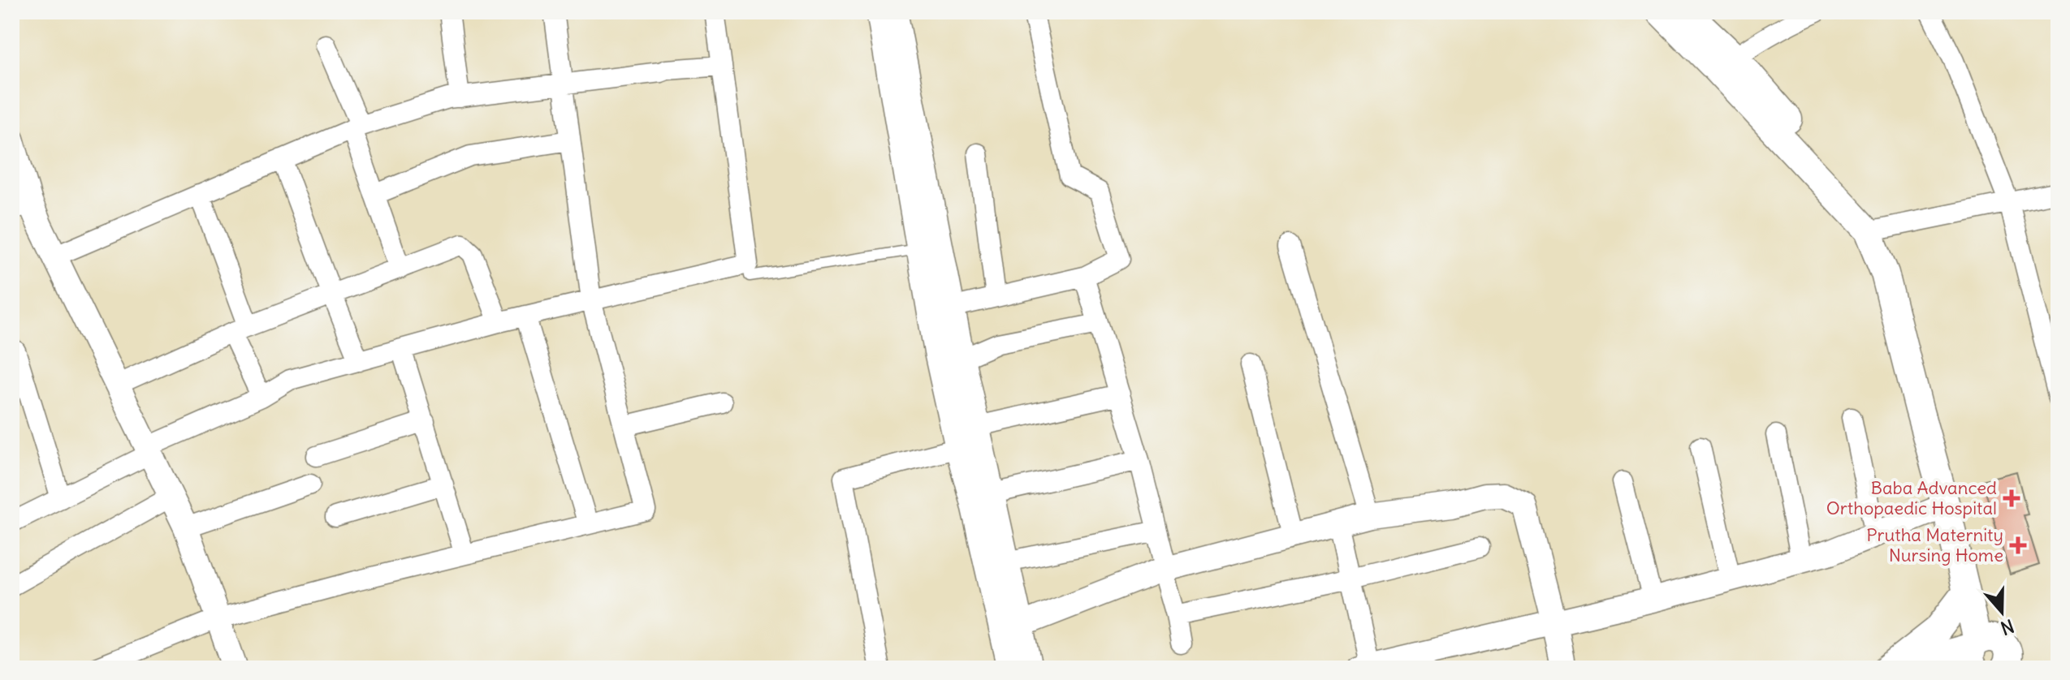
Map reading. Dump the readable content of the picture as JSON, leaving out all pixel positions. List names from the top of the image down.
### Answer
{
  "places": {
    "health": ["Baba Advanced Orthopaedic Hospital", "Prutha Maternity Nursing Home"]
  },
  "north": "bottom"
}
